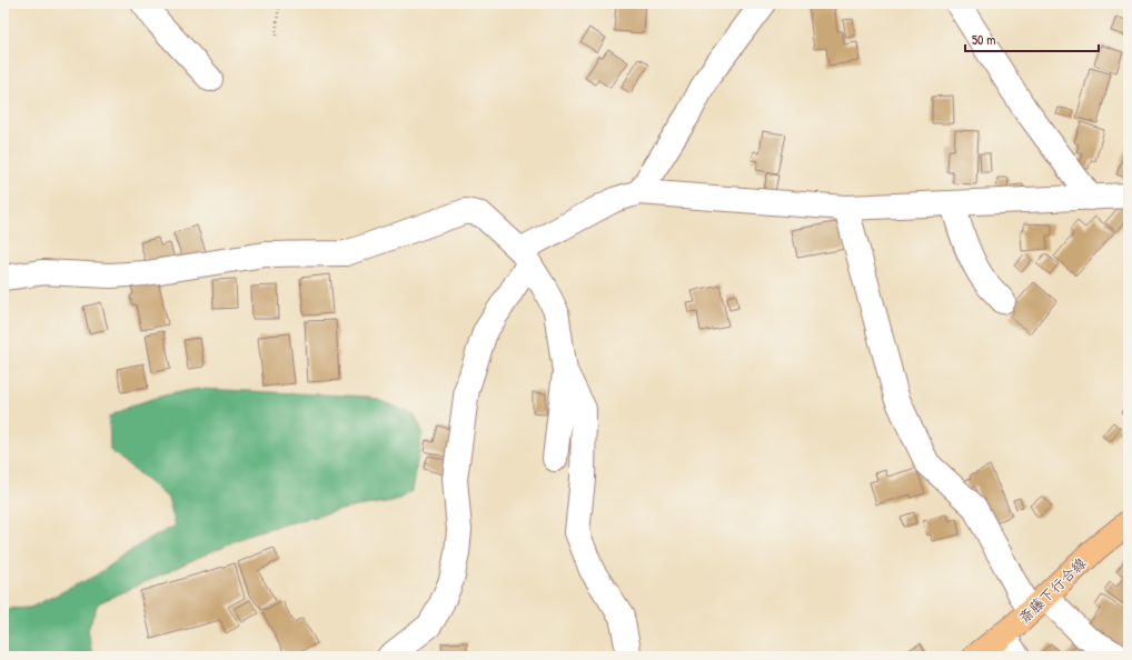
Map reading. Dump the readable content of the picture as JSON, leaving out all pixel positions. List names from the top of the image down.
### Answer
{
  "streets": {
    "main road": ["斎藤下行合線"]
  },
  "scale_bar": "50 m"
}
